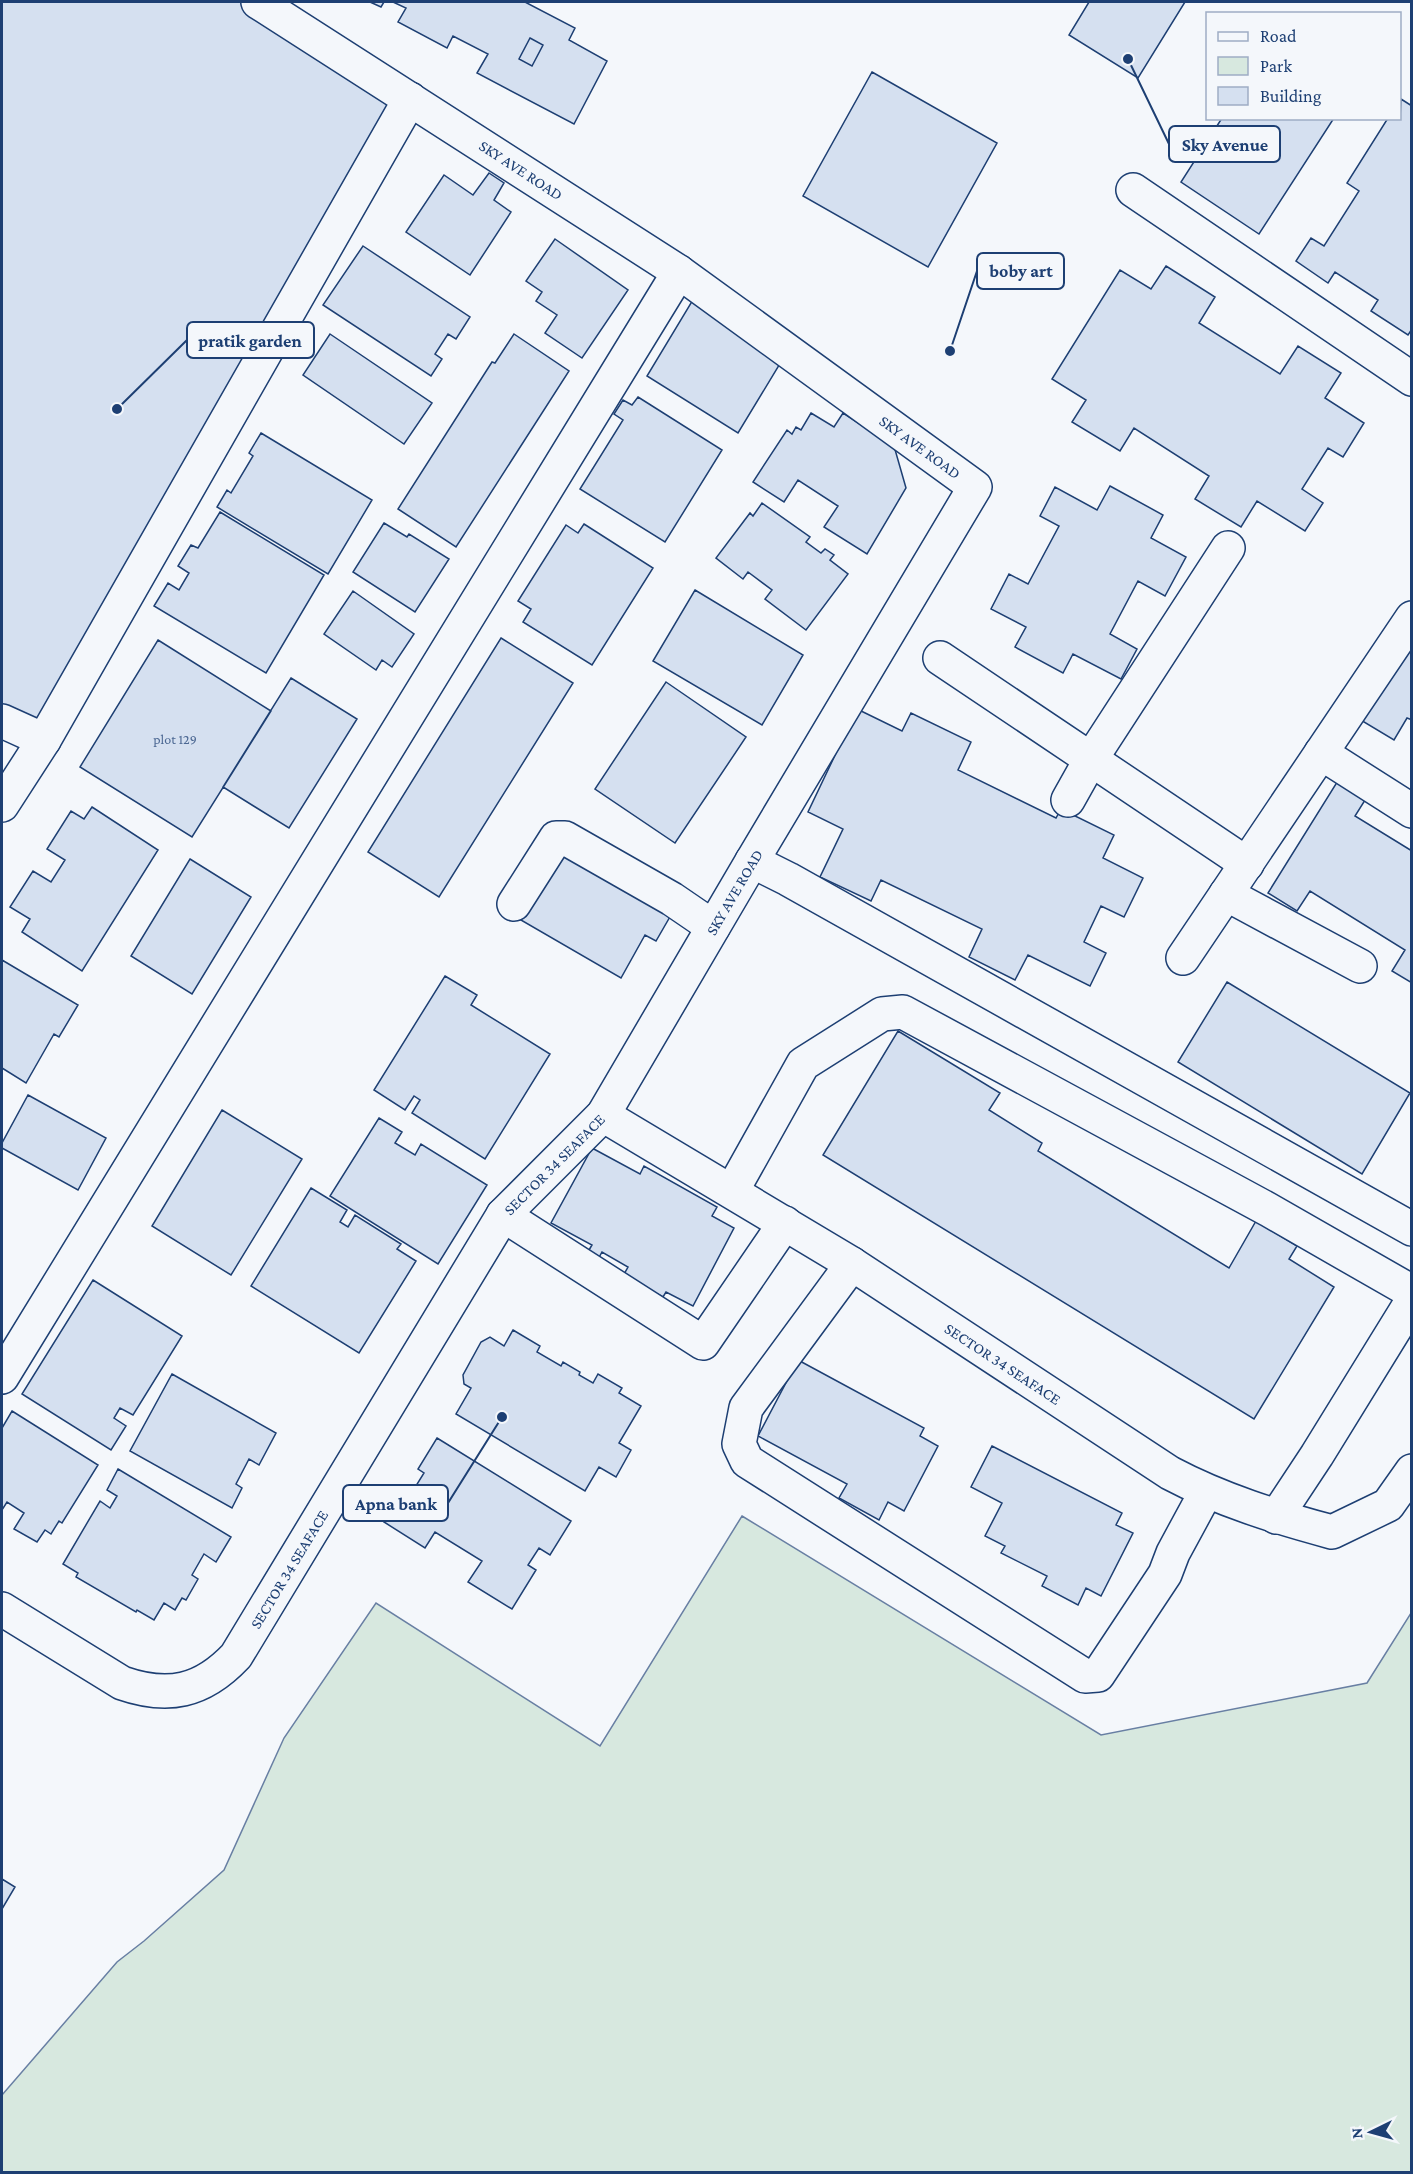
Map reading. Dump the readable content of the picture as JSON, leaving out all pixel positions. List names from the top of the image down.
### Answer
{
  "streets": {
    "street": ["SKY AVE ROAD", "SECTOR 34 SEAFACE"]
  },
  "crossings": [
    ["SKY AVE ROAD", "SECTOR 34 SEAFACE"]
  ],
  "places": [
    "Sky Avenue",
    "boby art",
    "pratik garden",
    "Apna bank"
  ],
  "house_numbers": ["plot 129"],
  "legend": ["Road", "Park", "Building"],
  "north": "left"
}
